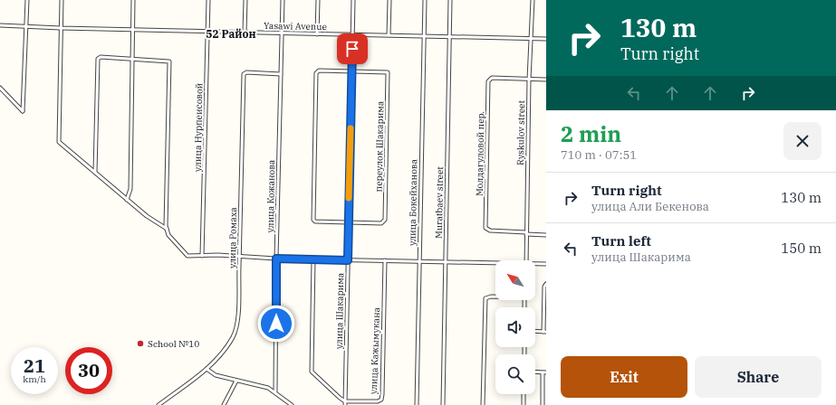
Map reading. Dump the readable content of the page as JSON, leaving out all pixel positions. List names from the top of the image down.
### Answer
{
  "streets": {
    "street": [
      "Yasawi Avenue",
      "улица Нурпеисовой",
      "Ryskulov street",
      "переулок Шакарима",
      "Молдагуловой пер.",
      "улица Кожанова",
      "улица Бокейханова",
      "Muratbaev street",
      "улица Ромаха",
      "улица Шакарима",
      "улица Кажымукана"
    ]
  },
  "crossings": [
    ["Yasawi Avenue", "улица Нурпеисовой"],
    ["Yasawi Avenue", "Ryskulov street"],
    ["Yasawi Avenue", "улица Кожанова"],
    ["Yasawi Avenue", "улица Бокейханова"],
    ["Yasawi Avenue", "Muratbaev street"],
    ["Yasawi Avenue", "улица Шакарима"],
    ["Ryskulov street", "Молдагуловой пер."],
    ["переулок Шакарима", "улица Шакарима"],
    ["улица Кожанова", "улица Ромаха"],
    ["улица Шакарима", "улица Кажымукана"]
  ],
  "districts": ["52 Район"],
  "places": ["School №10"],
  "north": "top left",
  "page": {
    "turn": ["130 m", "Turn right"],
    "heading": ["2 min", "710 m · 07:51"],
    "list": [
      {
        "name": "Turn right",
        "note": "улица Али Бекенова",
        "value": "130 m"
      },
      {
        "name": "Turn left",
        "note": "улица Шакарима",
        "value": "150 m"
      }
    ],
    "speed": "21 km/h",
    "limit": "30",
    "buttons": ["Exit", "Share"]
  }
}
